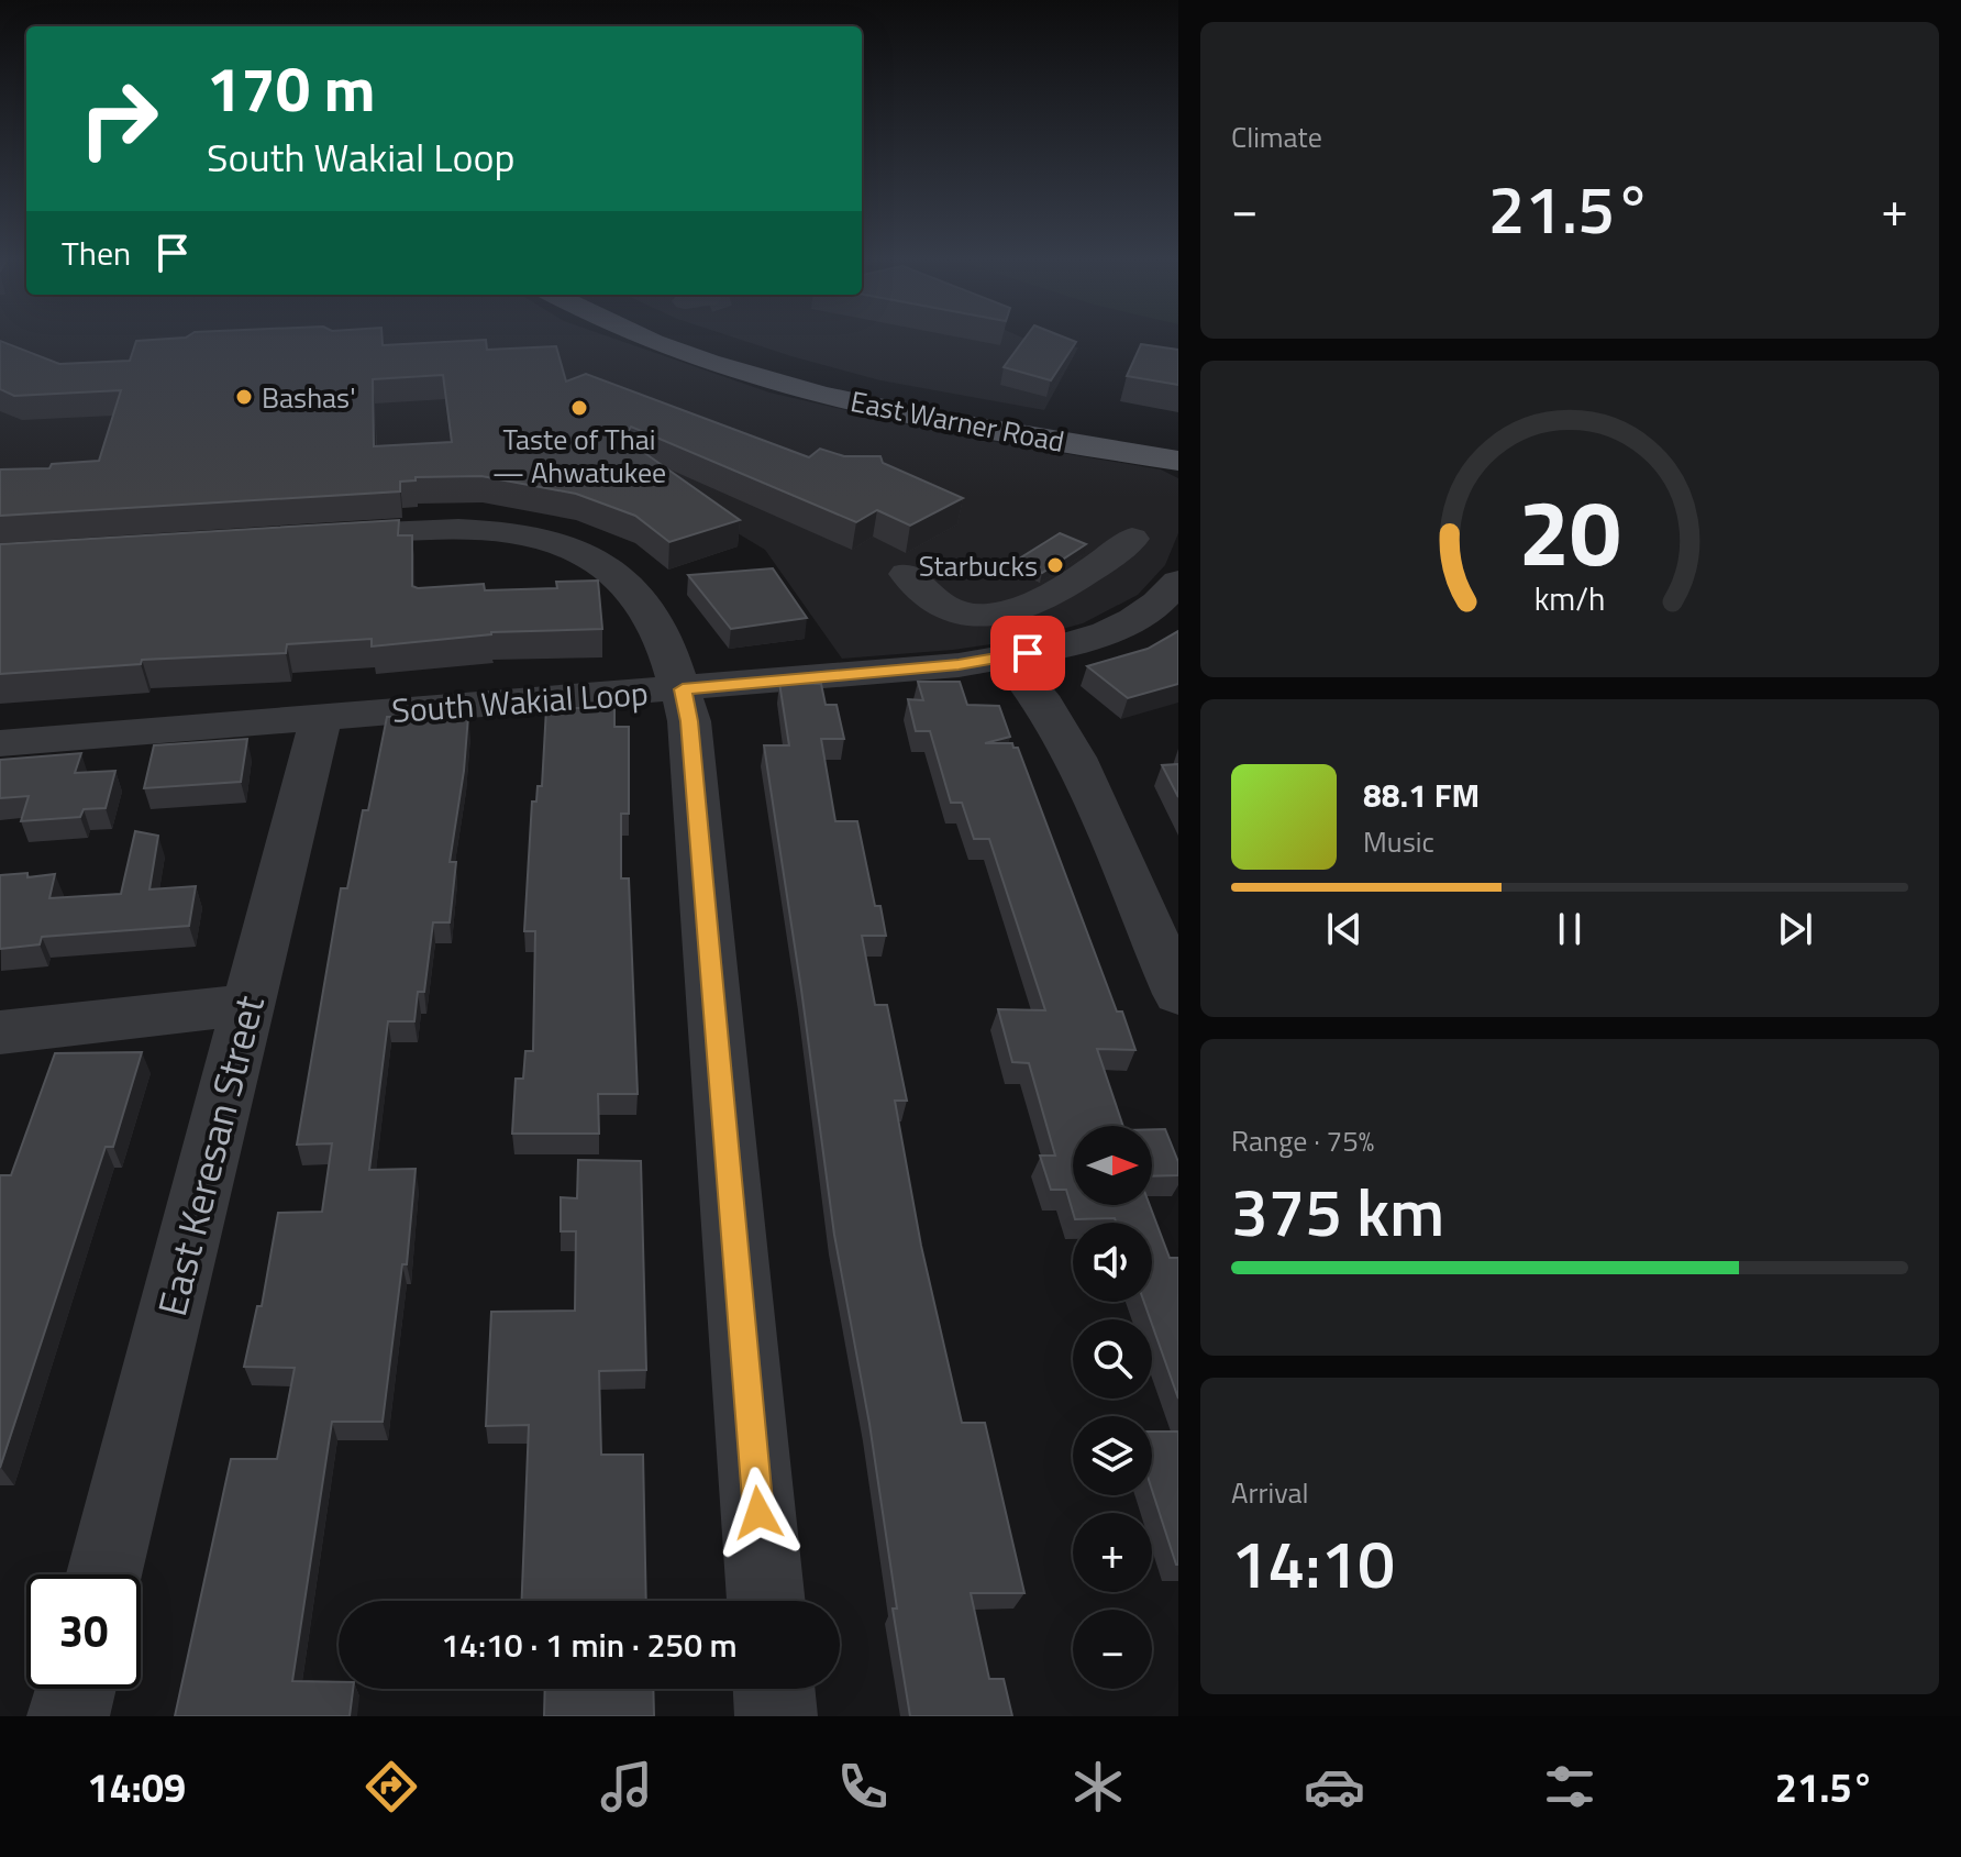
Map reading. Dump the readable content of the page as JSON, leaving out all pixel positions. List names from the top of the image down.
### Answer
{
  "streets": {
    "main road": ["East Warner Road"],
    "street": ["South Wakial Loop", "East Keresan Street"]
  },
  "crossings": [
    ["South Wakial Loop", "East Keresan Street"]
  ],
  "places": ["Bashas'", "Taste of Thai — Ahwatukee", "Starbucks"],
  "north": "right",
  "page": {
    "tile": [
      "Climate",
      ["Range · 75%", "375 km"],
      ["Arrival", "14:10"]
    ],
    "turn": ["170 m", "South Wakial Loop"],
    "heat": ["−", "21.5°", "+"],
    "then": "Then",
    "song": ["88.1 FM", "Music"],
    "map_buttons": ["+", "−"],
    "limit": "30",
    "trip": "14:10 · 1 min · 250 m",
    "tabs": ["14:09", "21.5°"],
    "gauge": ["20", "km/h"]
  }
}
